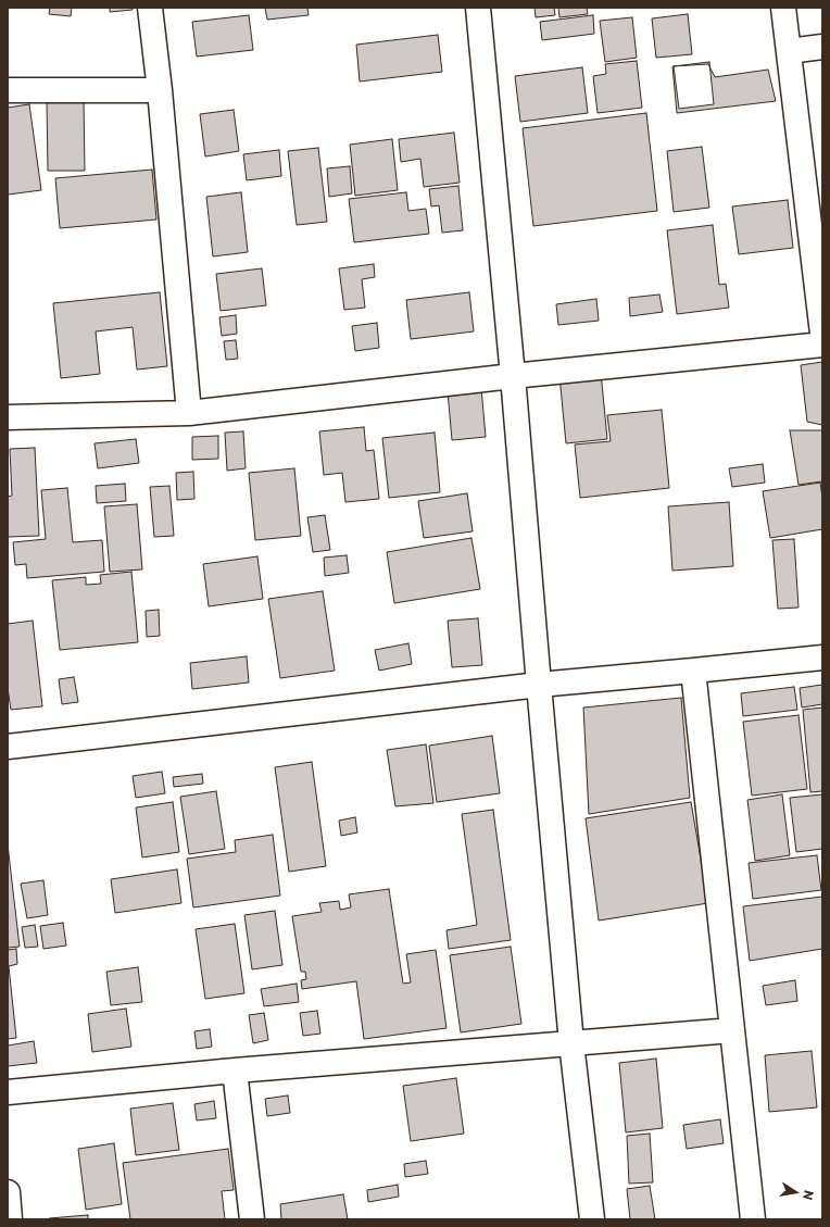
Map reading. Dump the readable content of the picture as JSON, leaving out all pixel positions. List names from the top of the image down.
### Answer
{
  "north": "right"
}
